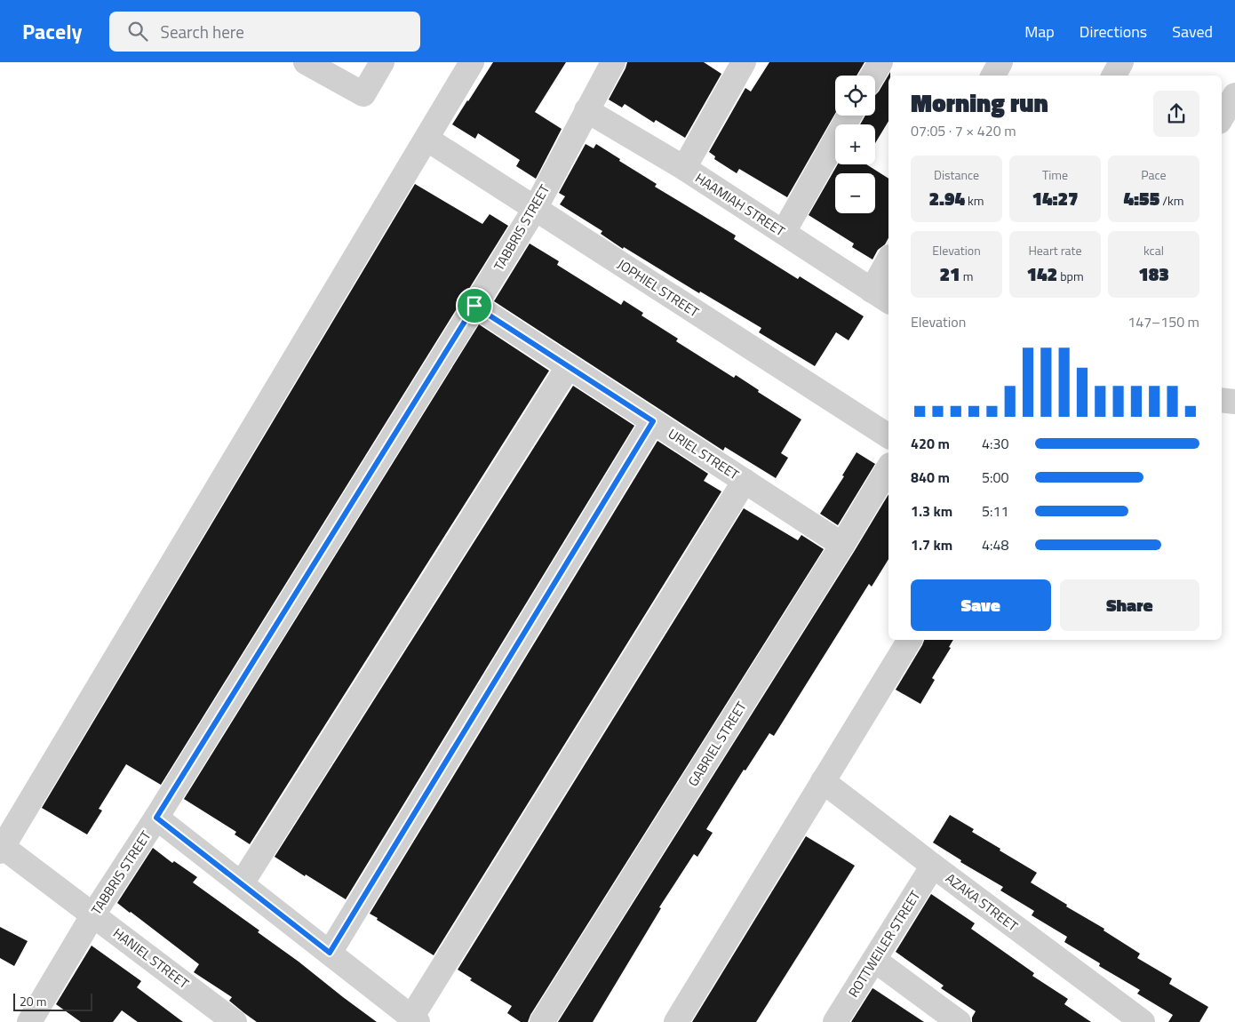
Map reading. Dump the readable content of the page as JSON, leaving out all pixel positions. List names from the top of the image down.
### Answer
{
  "streets": {
    "street": [
      "HAAMIAH STREET",
      "TABBRIS STREET",
      "JOPHIEL STREET",
      "URIEL STREET",
      "GABRIEL STREET",
      "AZAKA STREET",
      "ROTTWEILER STREET",
      "HANIEL STREET"
    ]
  },
  "crossings": [
    ["HAAMIAH STREET", "TABBRIS STREET"],
    ["TABBRIS STREET", "JOPHIEL STREET"],
    ["TABBRIS STREET", "URIEL STREET"],
    ["TABBRIS STREET", "HANIEL STREET"],
    ["URIEL STREET", "GABRIEL STREET"],
    ["AZAKA STREET", "ROTTWEILER STREET"]
  ],
  "scale_bar": "20 m",
  "page": {
    "header": "Pacely",
    "search": "Search here",
    "nav": ["Map", "Directions", "Saved"],
    "map_buttons": ["+", "−"],
    "heading": ["Morning run", "07:05 · 7 × 420 m"],
    "stats": [
      ["Distance", "2.94 km"],
      ["Time", "14:27"],
      ["Pace", "4:55 /km"],
      ["Elevation", "21 m"],
      ["Heart rate", "142 bpm"],
      ["kcal", "183"]
    ],
    "chart": ["Elevation", "147–150 m"],
    "list": [
      {
        "name": "420 m",
        "note": "4:30"
      },
      {
        "name": "840 m",
        "note": "5:00"
      },
      {
        "name": "1.3 km",
        "note": "5:11"
      },
      {
        "name": "1.7 km",
        "note": "4:48"
      }
    ],
    "buttons": ["Save", "Share"],
    "scale": "20 m"
  }
}
